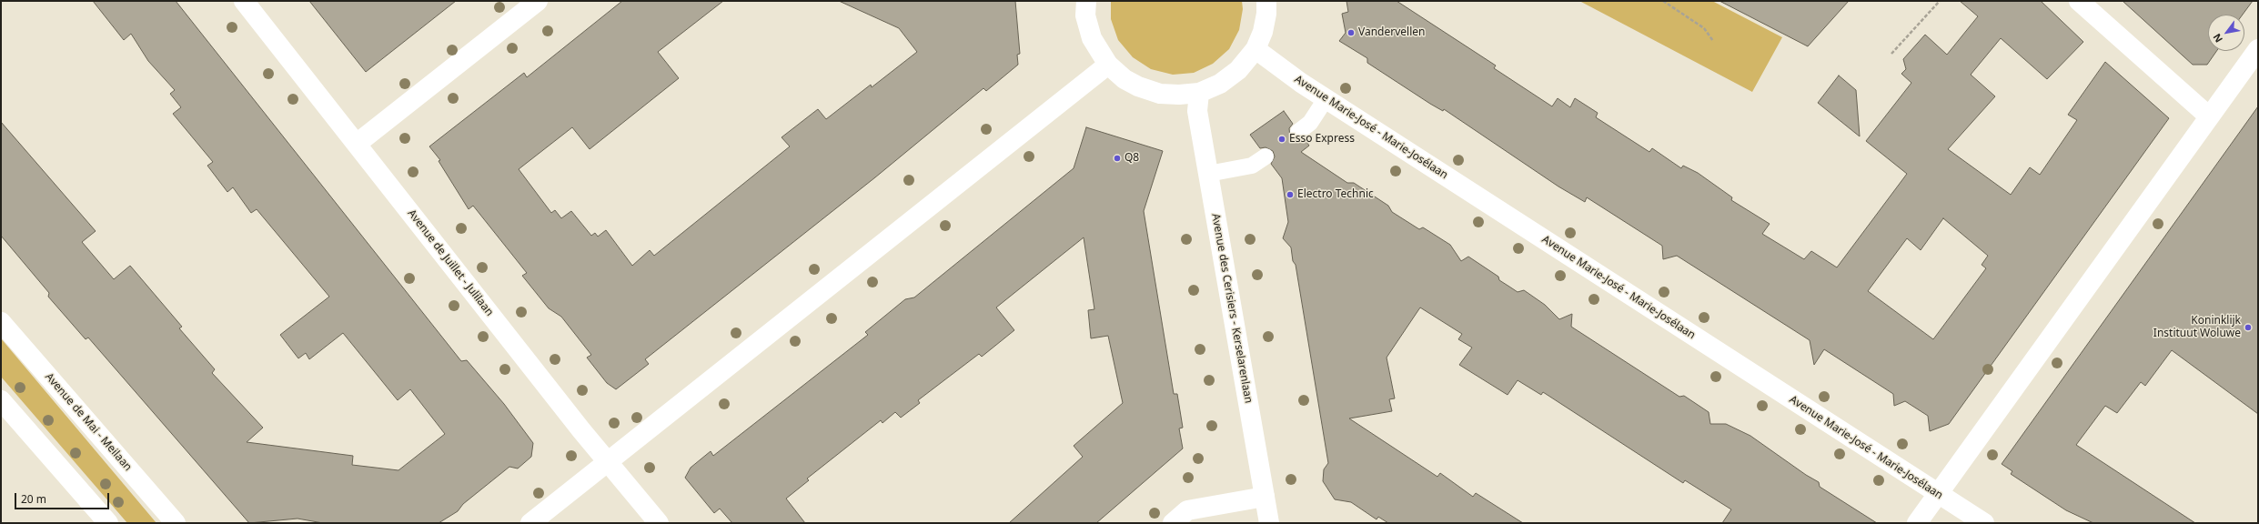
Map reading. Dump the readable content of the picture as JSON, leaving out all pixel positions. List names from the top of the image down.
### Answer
{
  "streets": {
    "street": [
      "Avenue Marie-José - Marie-Josélaan",
      "Avenue de Juillet - Julilaan",
      "Avenue des Cerisiers - Kerselarenlaan",
      "Avenue de Mai - Meilaan"
    ]
  },
  "places": [
    "Vandervellen",
    "Esso Express",
    "Q8",
    "Electro Technic",
    "Koninklijk Instituut Woluwe"
  ],
  "scale_bar": "20 m",
  "north": "bottom left"
}
